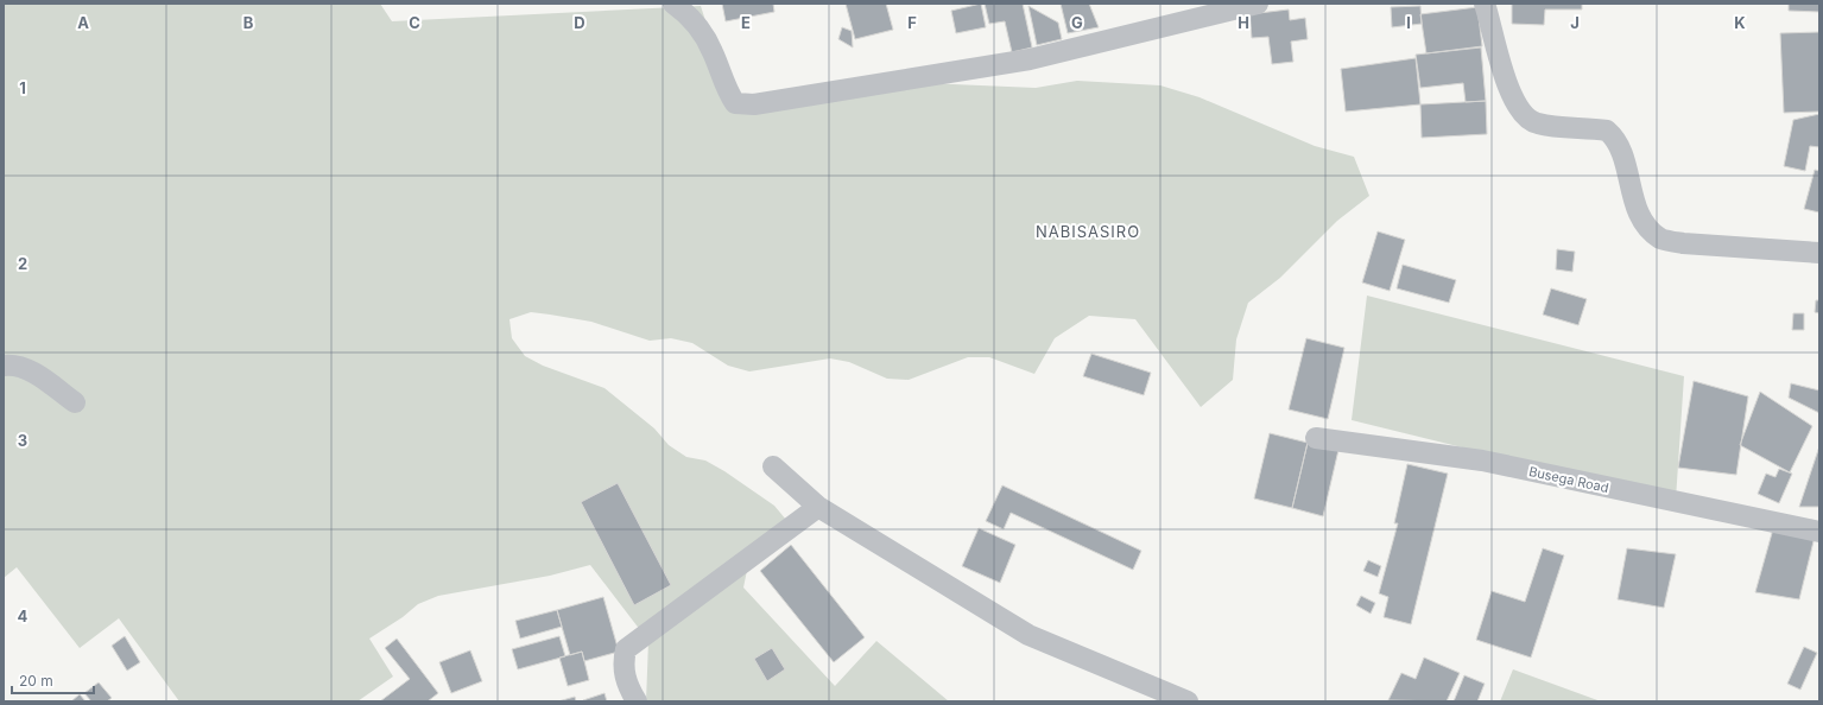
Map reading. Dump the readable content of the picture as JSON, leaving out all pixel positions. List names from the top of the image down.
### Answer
{
  "streets": {
    "street": ["Busega Road"]
  },
  "districts": ["NABISASIRO"],
  "scale_bar": "20 m",
  "grid": {
    "columns": [
      "A",
      "B",
      "C",
      "D",
      "E",
      "F",
      "G",
      "H",
      "I",
      "J",
      "K"
    ],
    "rows": [
      "1",
      "2",
      "3",
      "4"
    ]
  }
}
